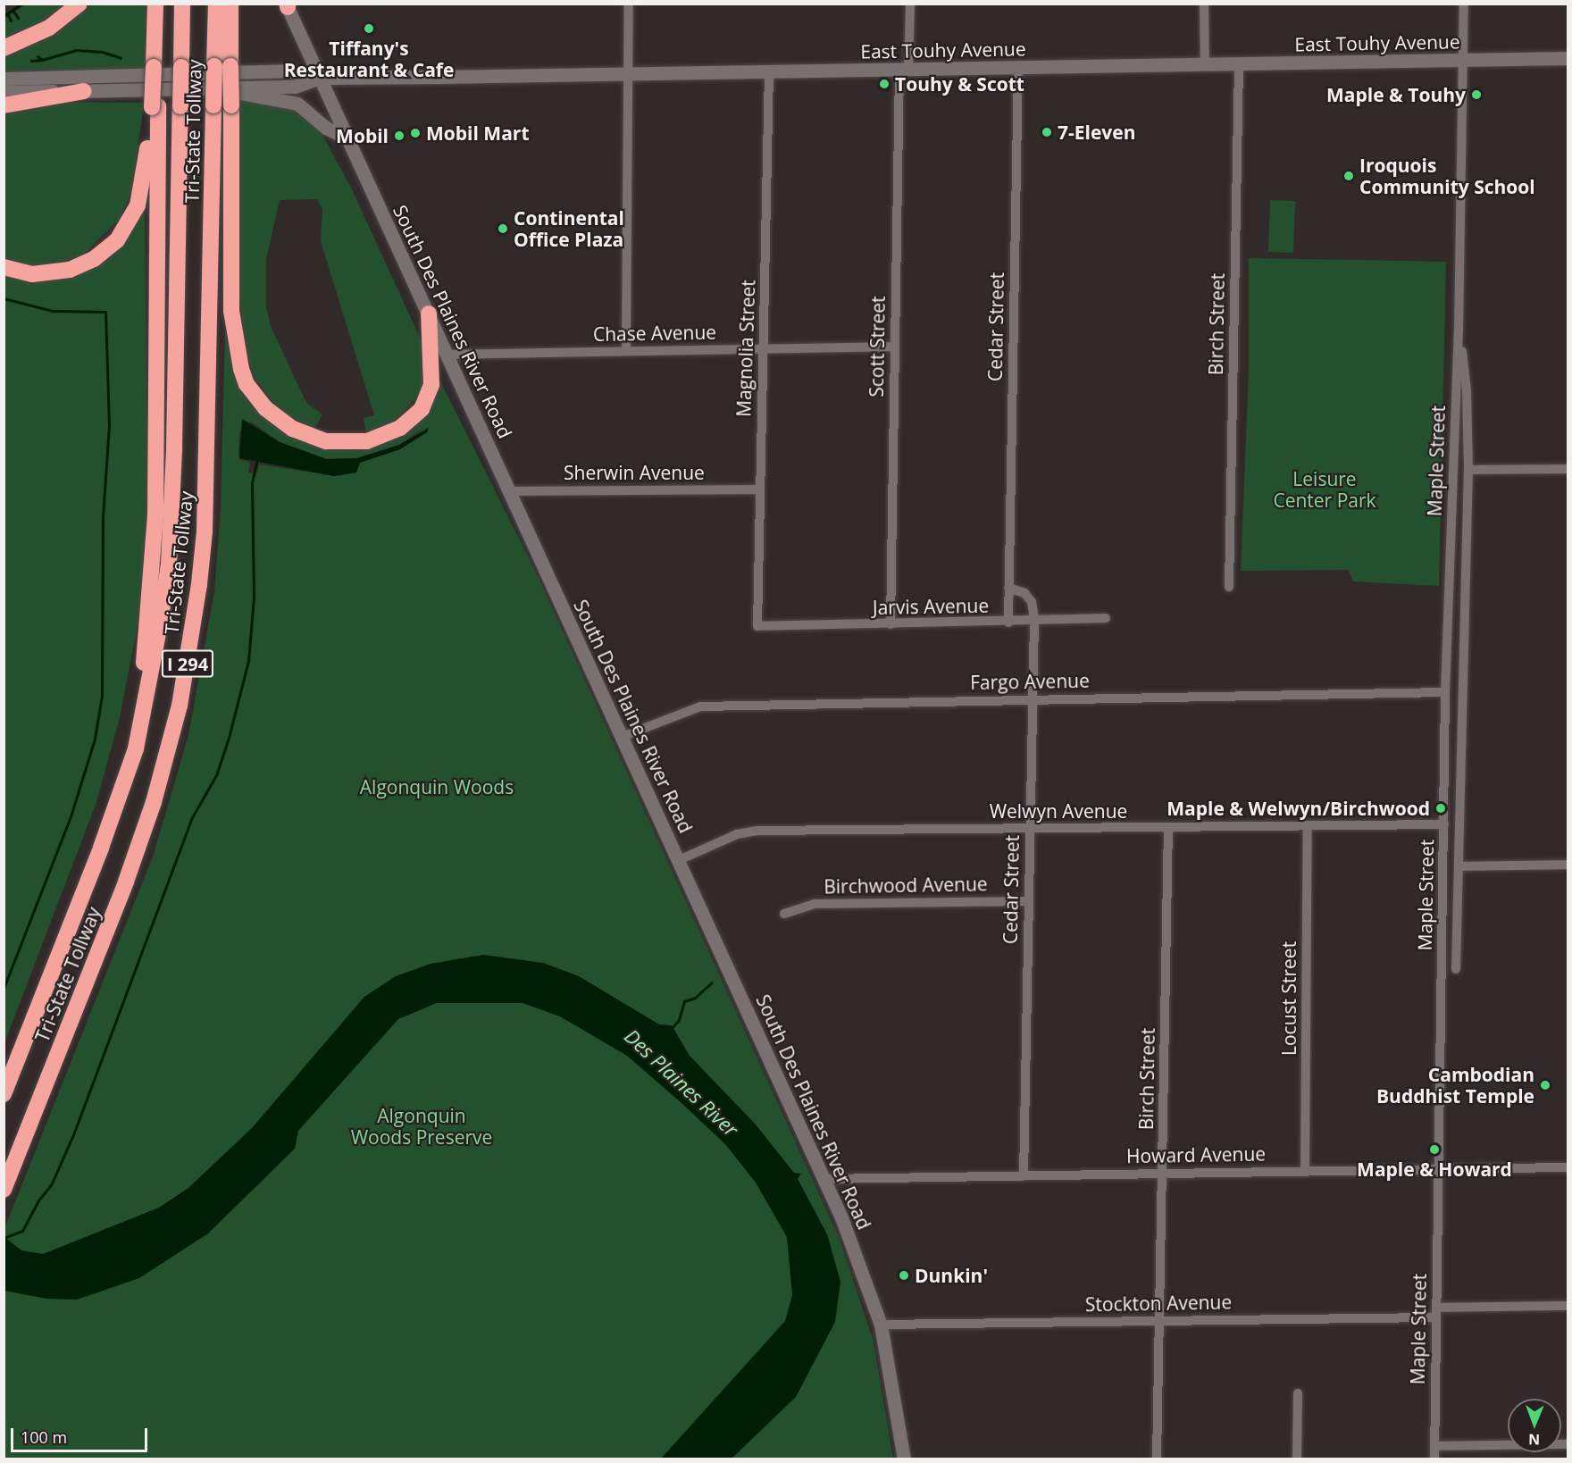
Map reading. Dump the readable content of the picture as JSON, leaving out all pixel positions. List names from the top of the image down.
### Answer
{
  "streets": {
    "highway": ["Tri-State Tollway", "I 294"],
    "main road": ["East Touhy Avenue", "South Des Plaines River Road"],
    "street": [
      "Birch Street",
      "Cedar Street",
      "Chase Avenue",
      "Scott Street",
      "Magnolia Street",
      "Maple Street",
      "Sherwin Avenue",
      "Jarvis Avenue",
      "Fargo Avenue",
      "Welwyn Avenue",
      "Birchwood Avenue",
      "Locust Street",
      "Howard Avenue",
      "Stockton Avenue"
    ]
  },
  "crossings": [
    ["East Touhy Avenue", "South Des Plaines River Road"],
    ["East Touhy Avenue", "Birch Street"],
    ["East Touhy Avenue", "Cedar Street"],
    ["East Touhy Avenue", "Scott Street"],
    ["East Touhy Avenue", "Magnolia Street"],
    ["East Touhy Avenue", "Maple Street"],
    ["South Des Plaines River Road", "Chase Avenue"],
    ["South Des Plaines River Road", "Sherwin Avenue"],
    ["South Des Plaines River Road", "Fargo Avenue"],
    ["South Des Plaines River Road", "Welwyn Avenue"],
    ["South Des Plaines River Road", "Howard Avenue"],
    ["South Des Plaines River Road", "Stockton Avenue"],
    ["Birch Street", "Welwyn Avenue"],
    ["Birch Street", "Howard Avenue"],
    ["Birch Street", "Stockton Avenue"],
    ["Cedar Street", "Jarvis Avenue"],
    ["Cedar Street", "Fargo Avenue"],
    ["Cedar Street", "Welwyn Avenue"],
    ["Cedar Street", "Birchwood Avenue"],
    ["Cedar Street", "Howard Avenue"],
    ["Chase Avenue", "Scott Street"],
    ["Chase Avenue", "Magnolia Street"],
    ["Scott Street", "Jarvis Avenue"],
    ["Magnolia Street", "Sherwin Avenue"],
    ["Magnolia Street", "Jarvis Avenue"],
    ["Maple Street", "Fargo Avenue"],
    ["Maple Street", "Welwyn Avenue"],
    ["Maple Street", "Howard Avenue"],
    ["Maple Street", "Stockton Avenue"],
    ["Welwyn Avenue", "Locust Street"],
    ["Locust Street", "Howard Avenue"]
  ],
  "water": ["Des Plaines River"],
  "parks": ["Leisure Center Park", "Algonquin Woods", "Algonquin Woods Preserve"],
  "places": [
    "Tiffany's Restaurant & Cafe",
    "Touhy & Scott",
    "Maple & Touhy",
    "7-Eleven",
    "Mobil Mart",
    "Mobil",
    "Iroquois Community School",
    "Continental Office Plaza",
    "Maple & Welwyn/Birchwood",
    "Cambodian Buddhist Temple",
    "Maple & Howard",
    "Dunkin'"
  ],
  "scale_bar": "100 m",
  "north": "bottom"
}
